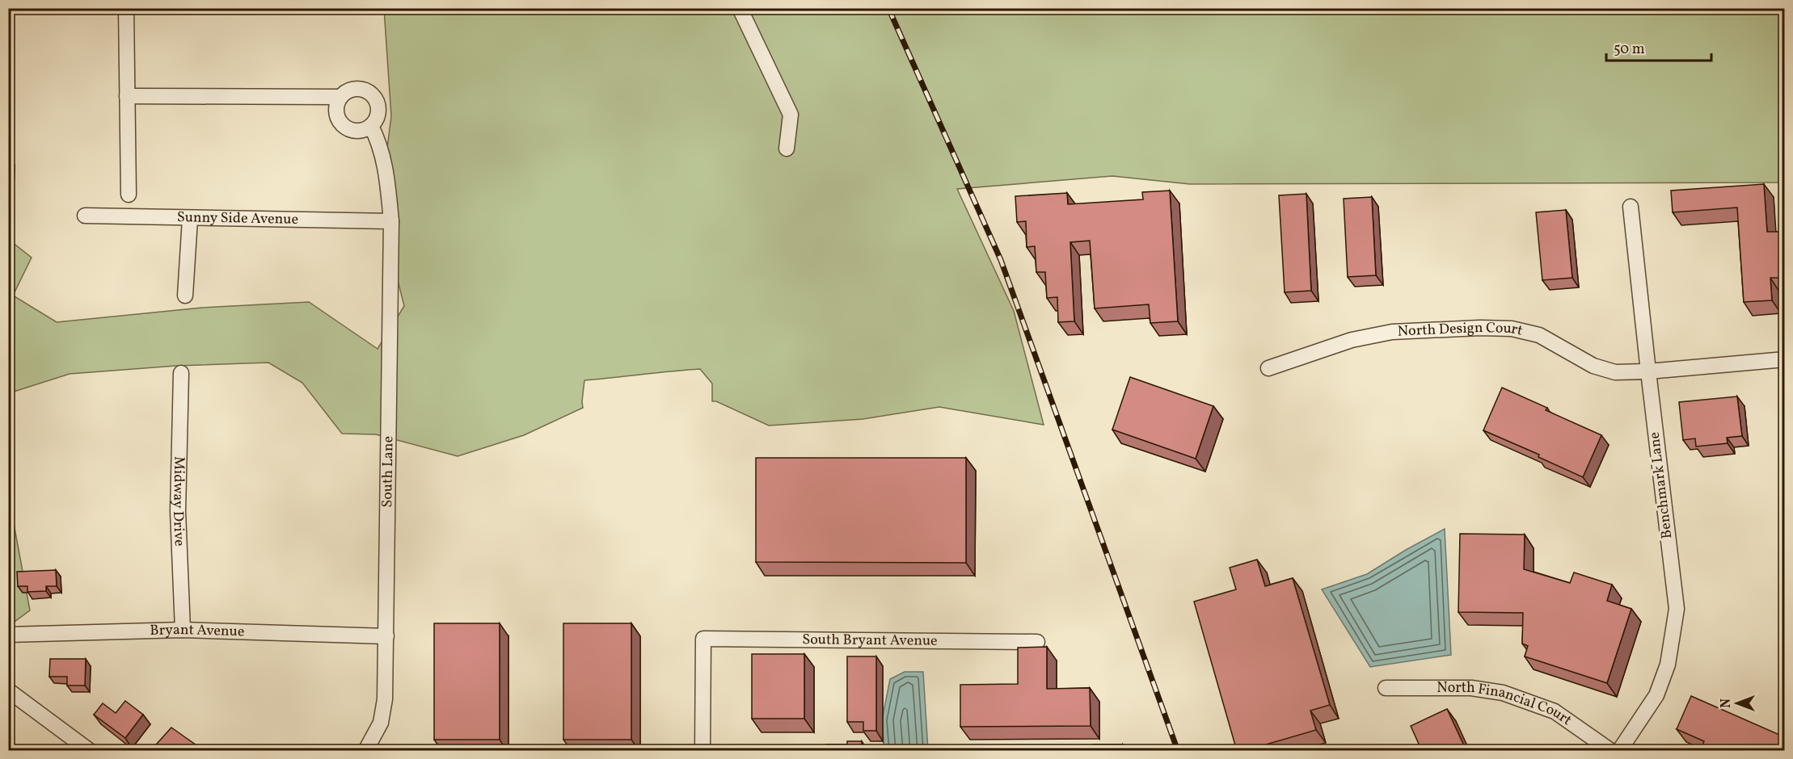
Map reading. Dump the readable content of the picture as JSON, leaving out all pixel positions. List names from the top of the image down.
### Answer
{
  "streets": {
    "street": [
      "Sunny Side Avenue",
      "North Design Court",
      "South Lane",
      "Benchmark Lane",
      "Midway Drive",
      "Bryant Avenue",
      "South Bryant Avenue",
      "North Financial Court"
    ]
  },
  "crossings": [
    ["Sunny Side Avenue", "South Lane"],
    ["North Design Court", "Benchmark Lane"],
    ["South Lane", "Bryant Avenue"],
    ["Midway Drive", "Bryant Avenue"]
  ],
  "scale_bar": "50 m",
  "north": "left"
}
